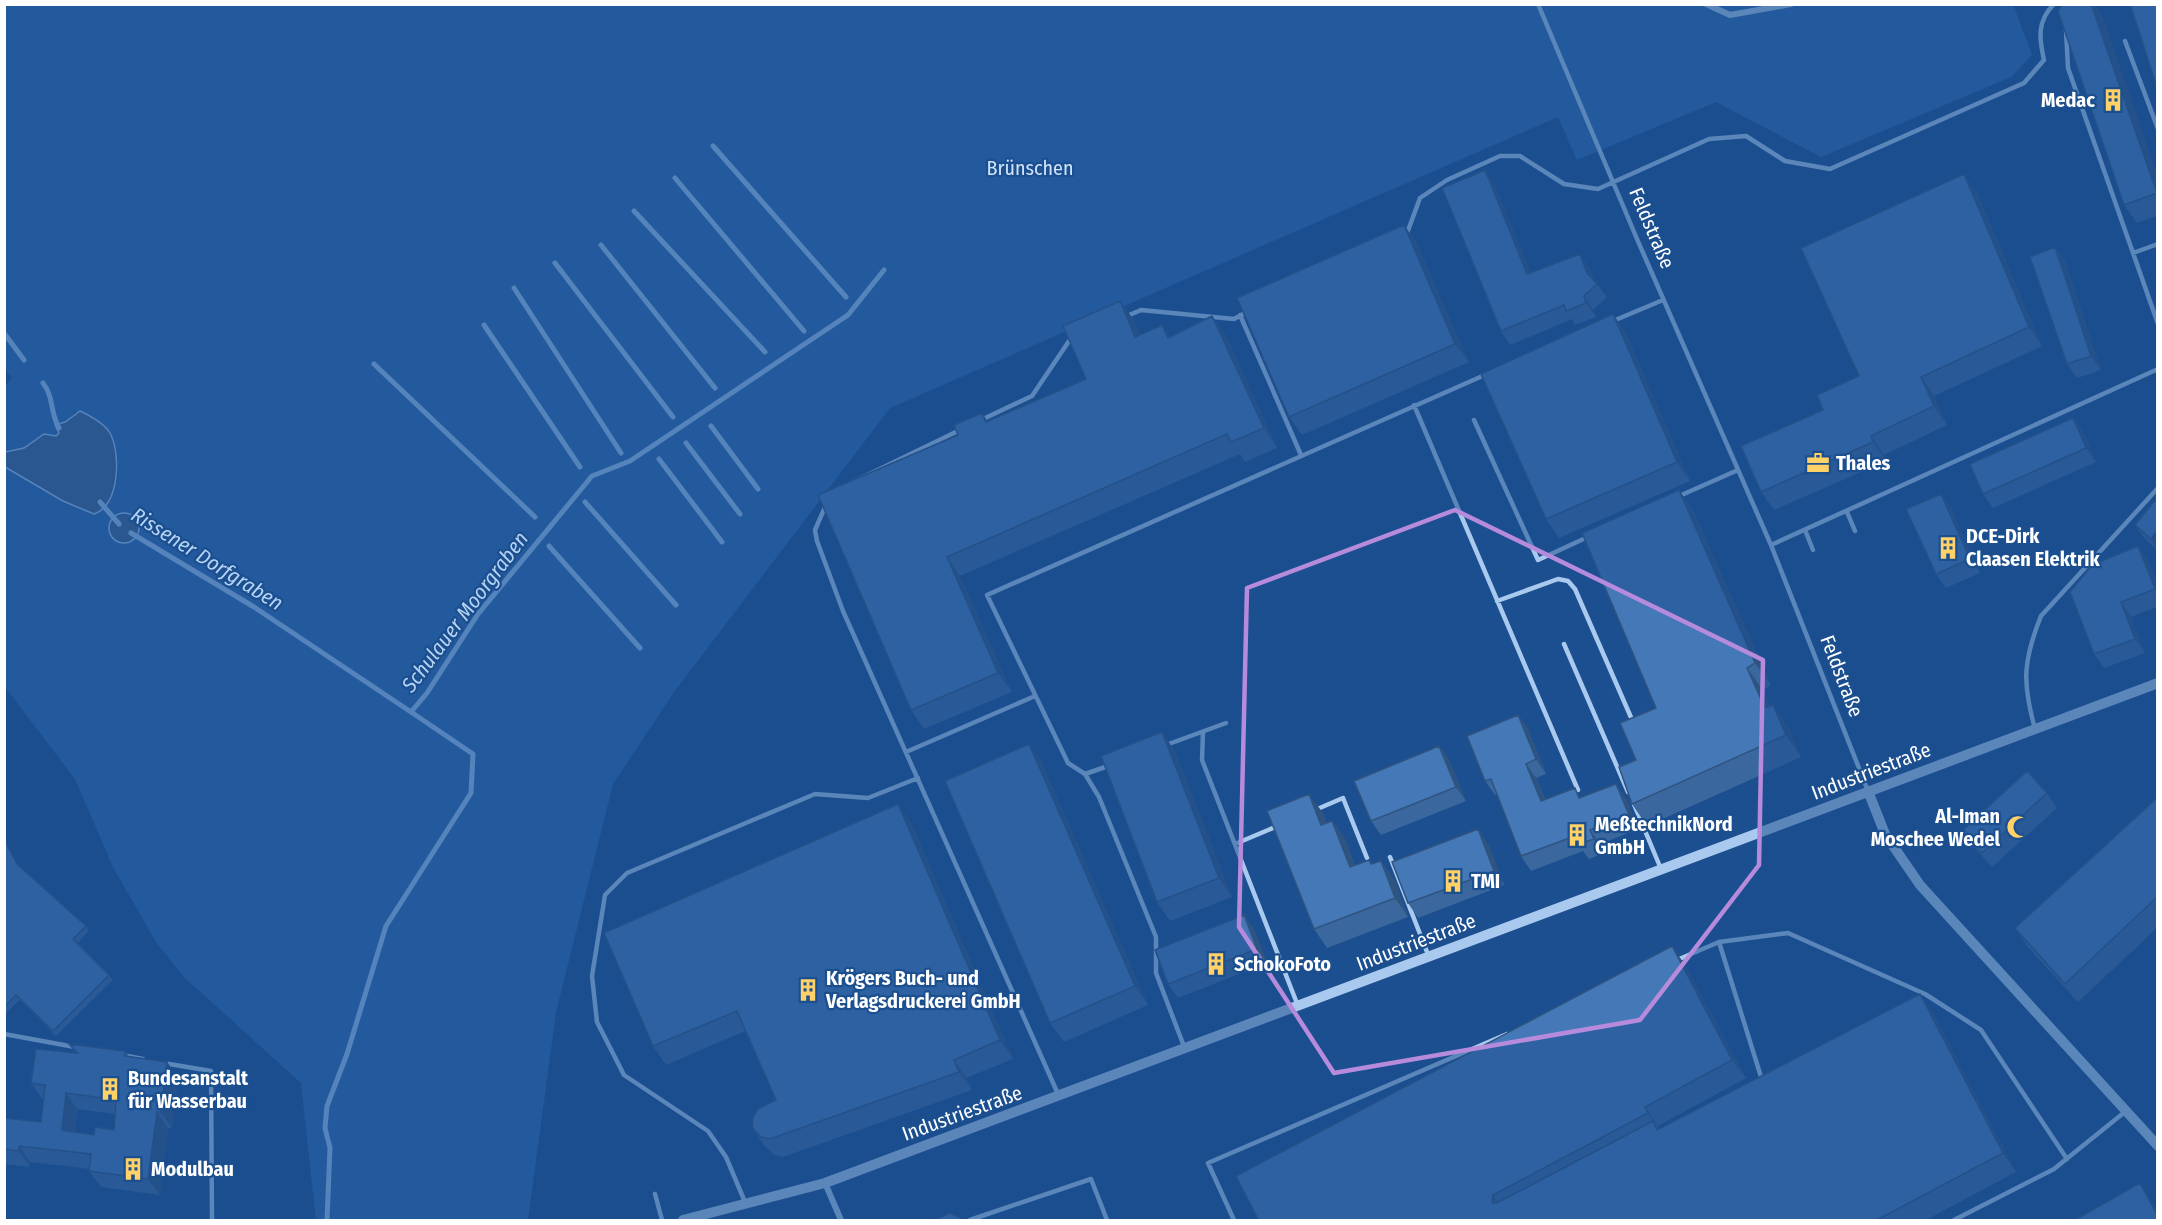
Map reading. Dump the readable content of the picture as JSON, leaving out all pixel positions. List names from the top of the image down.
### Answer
{
  "streets": {
    "street": ["Feldstraße", "Industriestraße"]
  },
  "crossings": [
    ["Feldstraße", "Industriestraße"]
  ],
  "water": ["Rissener Dorfgraben", "Schulauer Moorgraben"],
  "parks": ["Brünschen"],
  "places": {
    "building": [
      "Medac",
      "DCE-Dirk Claasen Elektrik",
      "MeßtechnikNord GmbH",
      "TMI",
      "SchokoFoto",
      "Krögers Buch- und Verlagsdruckerei GmbH",
      "Bundesanstalt für Wasserbau",
      "Modulbau"
    ],
    "office": ["Thales"],
    "mosque": ["Al-Iman Moschee Wedel"]
  }
}
